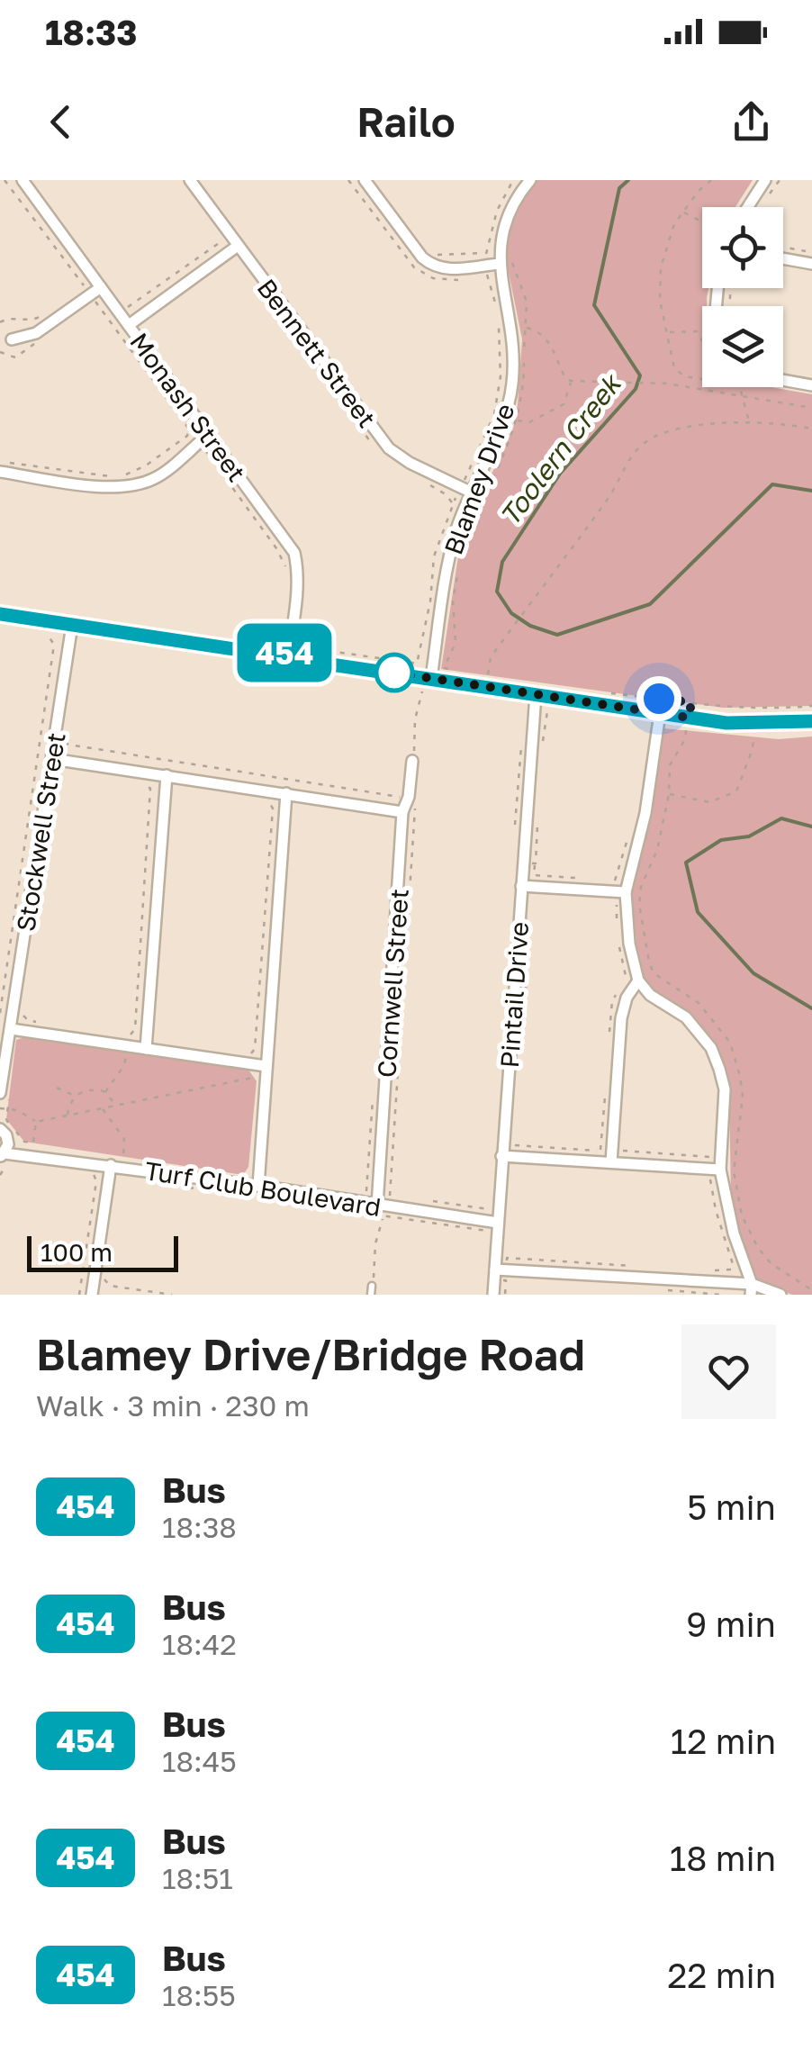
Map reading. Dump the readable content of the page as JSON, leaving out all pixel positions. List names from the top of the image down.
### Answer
{
  "streets": {
    "street": [
      "Bennett Street",
      "Monash Street",
      "Blamey Drive",
      "Stockwell Street",
      "Cornwell Street",
      "Pintail Drive",
      "Turf Club Boulevard"
    ]
  },
  "crossings": [
    ["Bennett Street", "Blamey Drive"],
    ["Cornwell Street", "Turf Club Boulevard"],
    ["Pintail Drive", "Turf Club Boulevard"]
  ],
  "water": ["Toolern Creek"],
  "lines": ["bus line 454"],
  "scale_bar": "100 m",
  "page": {
    "status": "18:33",
    "header": "Railo",
    "on_map": "454",
    "scale": "100 m",
    "heading": ["Blamey Drive/Bridge Road", "Walk · 3 min · 230 m"],
    "list": [
      {
        "mark": "454",
        "name": "Bus",
        "note": "18:38",
        "value": "5 min"
      },
      {
        "mark": "454",
        "name": "Bus",
        "note": "18:42",
        "value": "9 min"
      },
      {
        "mark": "454",
        "name": "Bus",
        "note": "18:45",
        "value": "12 min"
      },
      {
        "mark": "454",
        "name": "Bus",
        "note": "18:51",
        "value": "18 min"
      },
      {
        "mark": "454",
        "name": "Bus",
        "note": "18:55",
        "value": "22 min"
      }
    ]
  }
}
